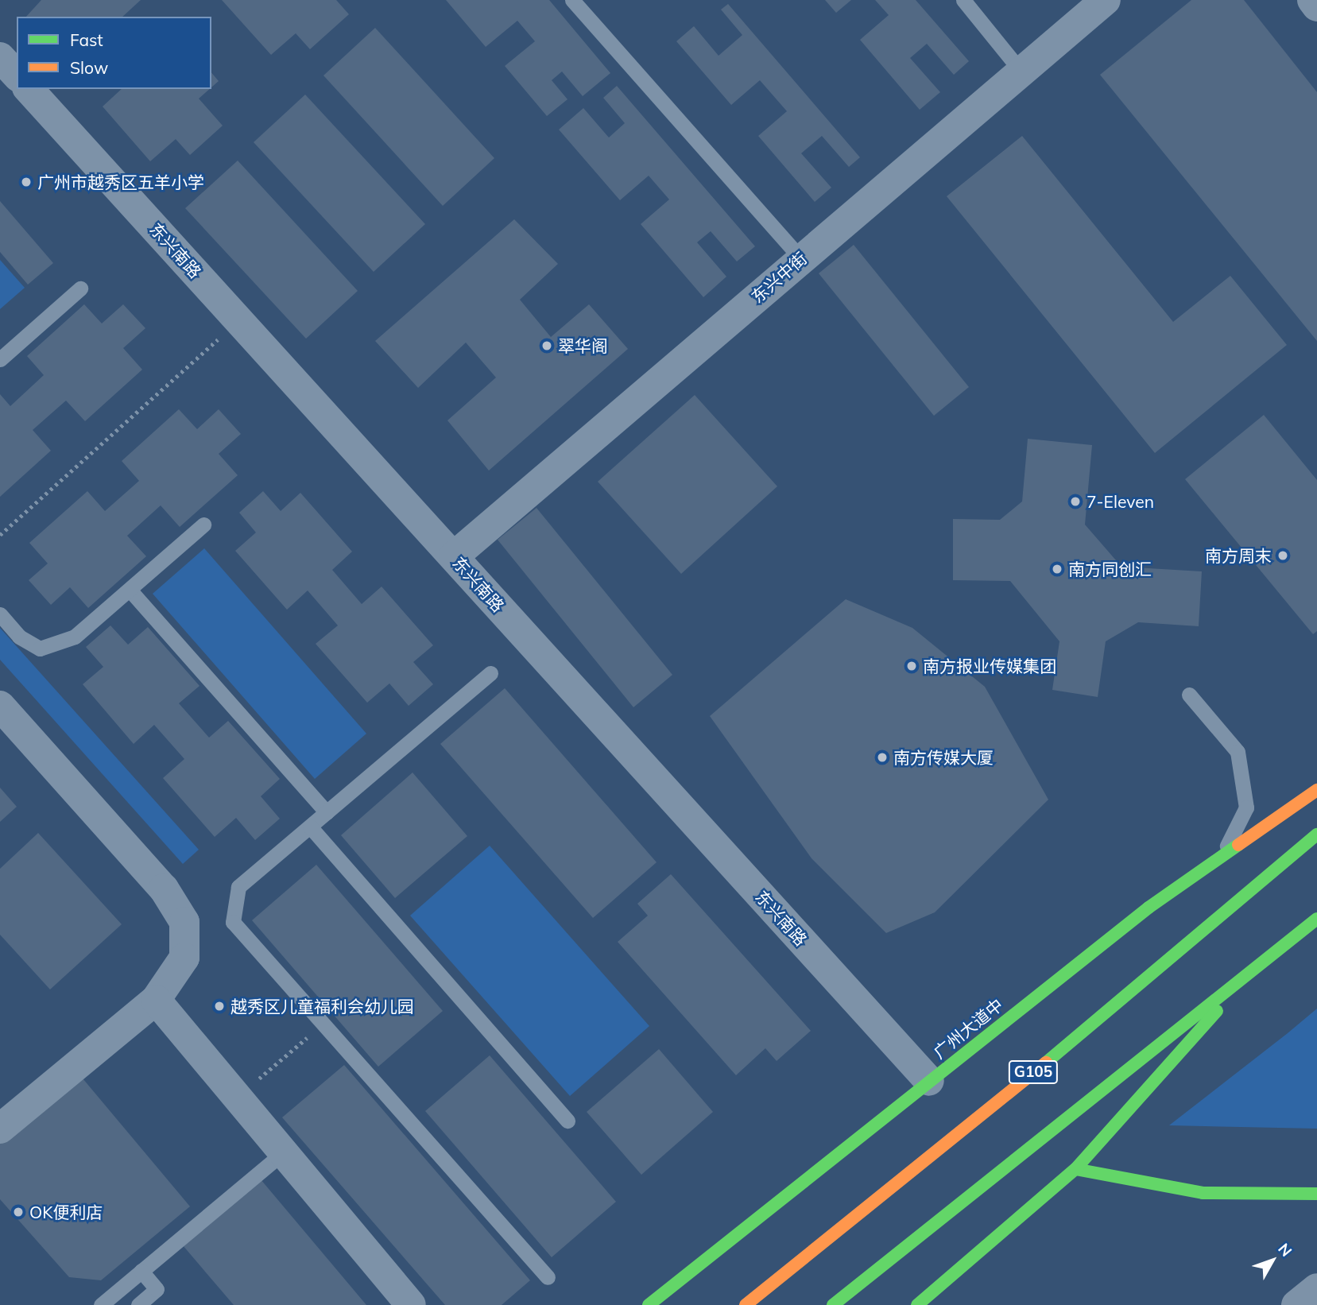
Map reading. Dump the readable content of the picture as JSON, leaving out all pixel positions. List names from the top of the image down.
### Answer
{
  "streets": {
    "main road": ["广州大道中", "G105"],
    "street": ["东兴南路", "东兴中街"]
  },
  "crossings": [
    ["东兴南路", "东兴中街"],
    ["东兴南路", "广州大道中"]
  ],
  "places": [
    "广州市越秀区五羊小学",
    "翠华阁",
    "7-Eleven",
    "南方周末",
    "南方同创汇",
    "南方报业传媒集团",
    "南方传媒大厦",
    "越秀区儿童福利会幼儿园",
    "OK便利店"
  ],
  "legend": ["Fast", "Slow"],
  "north": "top right"
}
